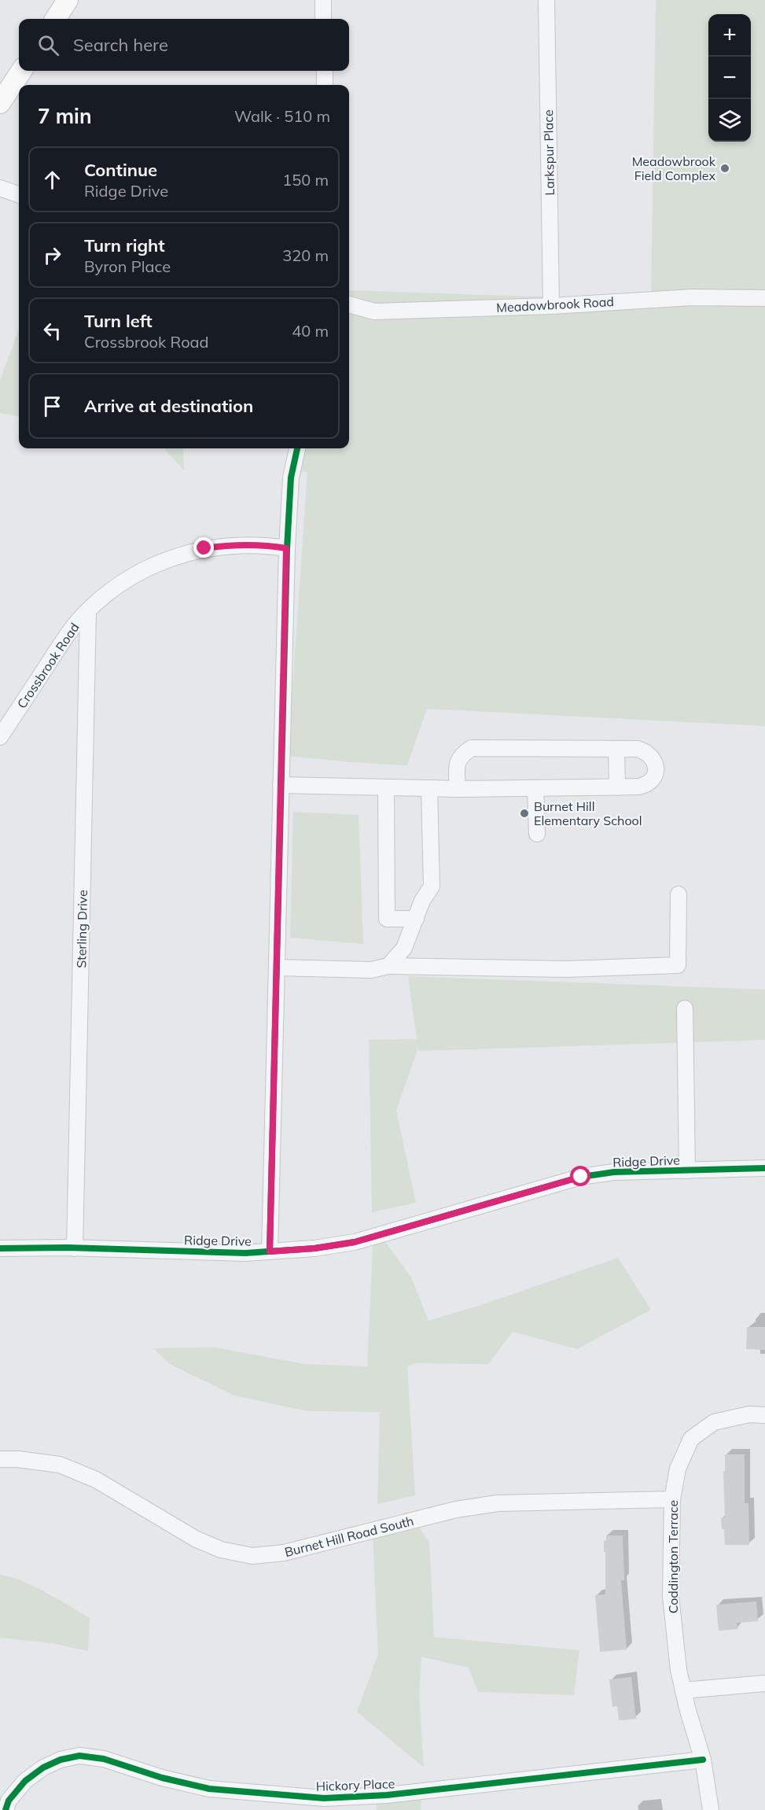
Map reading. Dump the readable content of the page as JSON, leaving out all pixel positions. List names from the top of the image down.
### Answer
{
  "streets": {
    "street": [
      "Larkspur Place",
      "Meadowbrook Road",
      "Crossbrook Road",
      "Sterling Drive",
      "Ridge Drive",
      "Burnet Hill Road South",
      "Coddington Terrace",
      "Hickory Place"
    ]
  },
  "crossings": [
    ["Larkspur Place", "Meadowbrook Road"],
    ["Crossbrook Road", "Sterling Drive"],
    ["Sterling Drive", "Ridge Drive"],
    ["Burnet Hill Road South", "Coddington Terrace"],
    ["Coddington Terrace", "Hickory Place"]
  ],
  "places": ["Meadowbrook Field Complex", "Burnet Hill Elementary School"],
  "page": {
    "map_buttons": ["+", "−"],
    "search": "Search here",
    "heading": ["7 min", "Walk · 510 m"],
    "list": [
      ["Continue", "Ridge Drive", "150 m"],
      ["Turn right", "Byron Place", "320 m"],
      ["Turn left", "Crossbrook Road", "40 m"],
      "Arrive at destination"
    ]
  }
}
